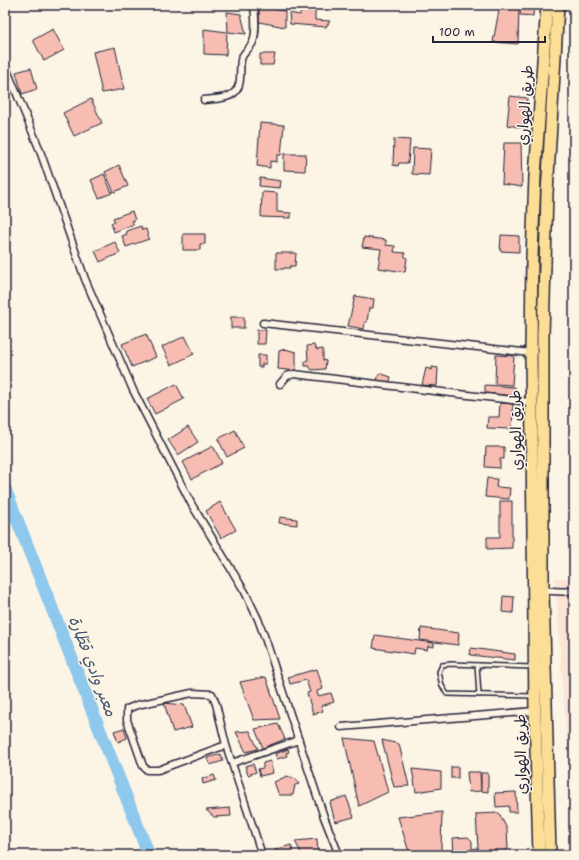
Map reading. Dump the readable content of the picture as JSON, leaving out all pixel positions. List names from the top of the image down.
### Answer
{
  "streets": {
    "highway": ["طريق الهواري"]
  },
  "water": ["معبر وادي قطّارة"],
  "scale_bar": "100 m"
}
